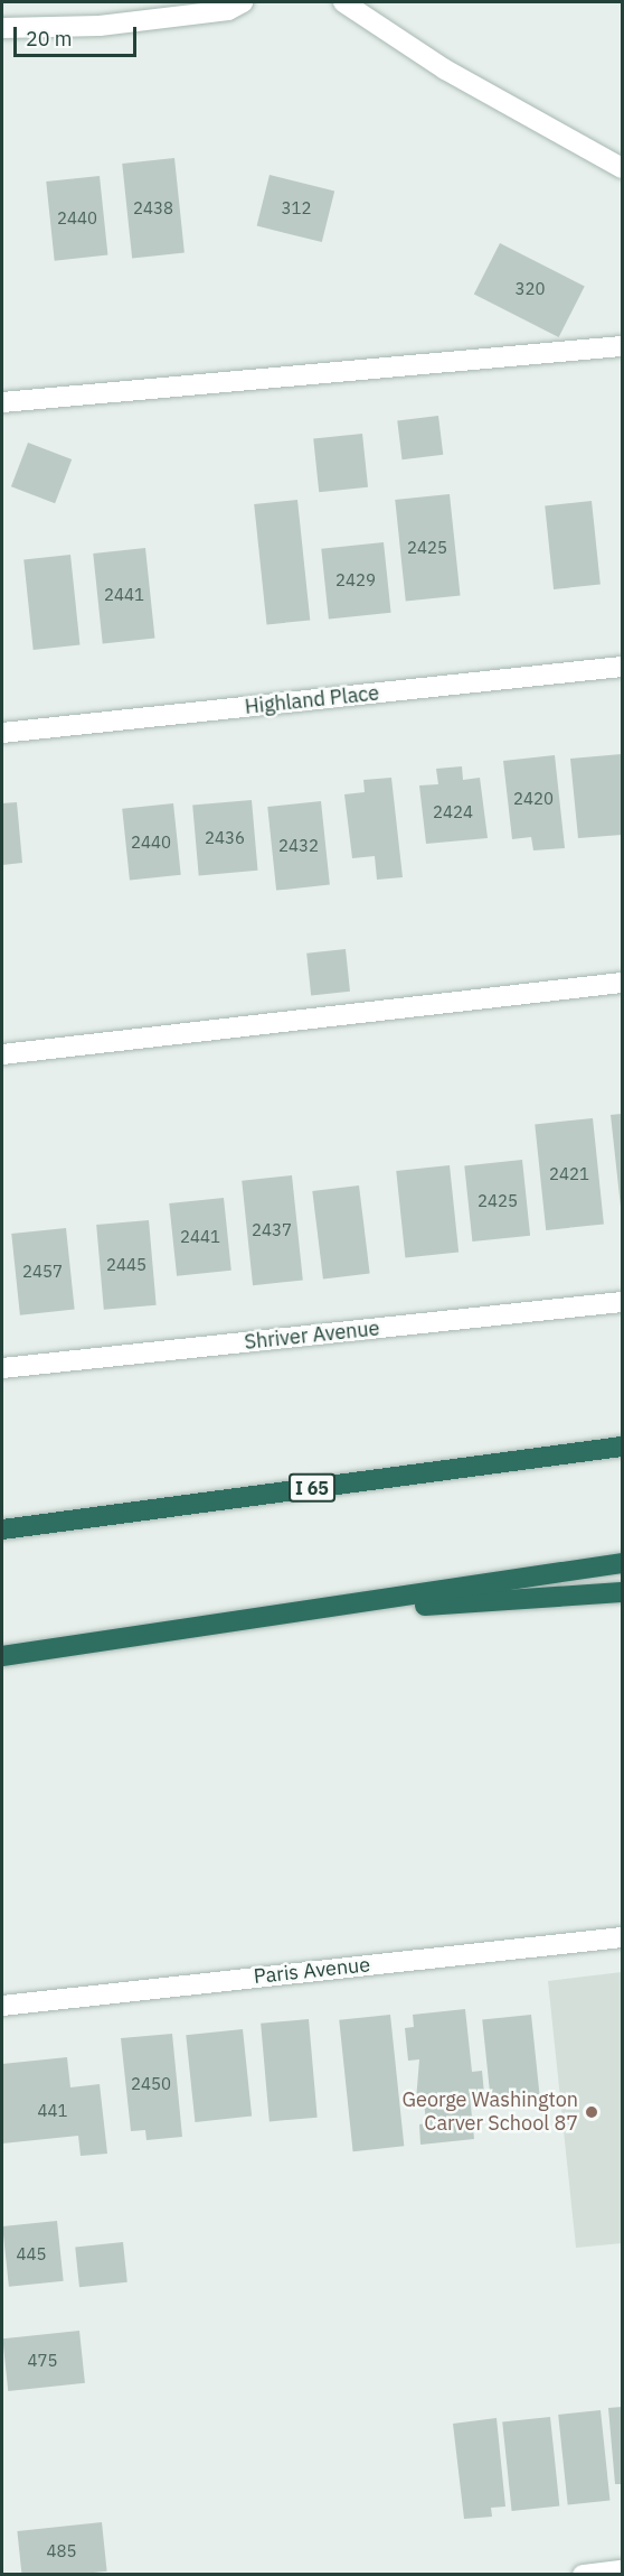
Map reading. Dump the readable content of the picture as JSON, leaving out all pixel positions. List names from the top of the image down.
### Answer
{
  "streets": {
    "highway": ["I 65"],
    "street": ["Highland Place", "Shriver Avenue", "Paris Avenue"]
  },
  "places": ["George Washington Carver School 87"],
  "house_numbers": [
    "2438",
    "312",
    "2440",
    "320",
    "2425",
    "2429",
    "2441",
    "2420",
    "2424",
    "2436",
    "2440",
    "2432",
    "2421",
    "2425",
    "2437",
    "2441",
    "2445",
    "2457",
    "2450",
    "441",
    "445",
    "475",
    "485"
  ],
  "scale_bar": "20 m"
}
